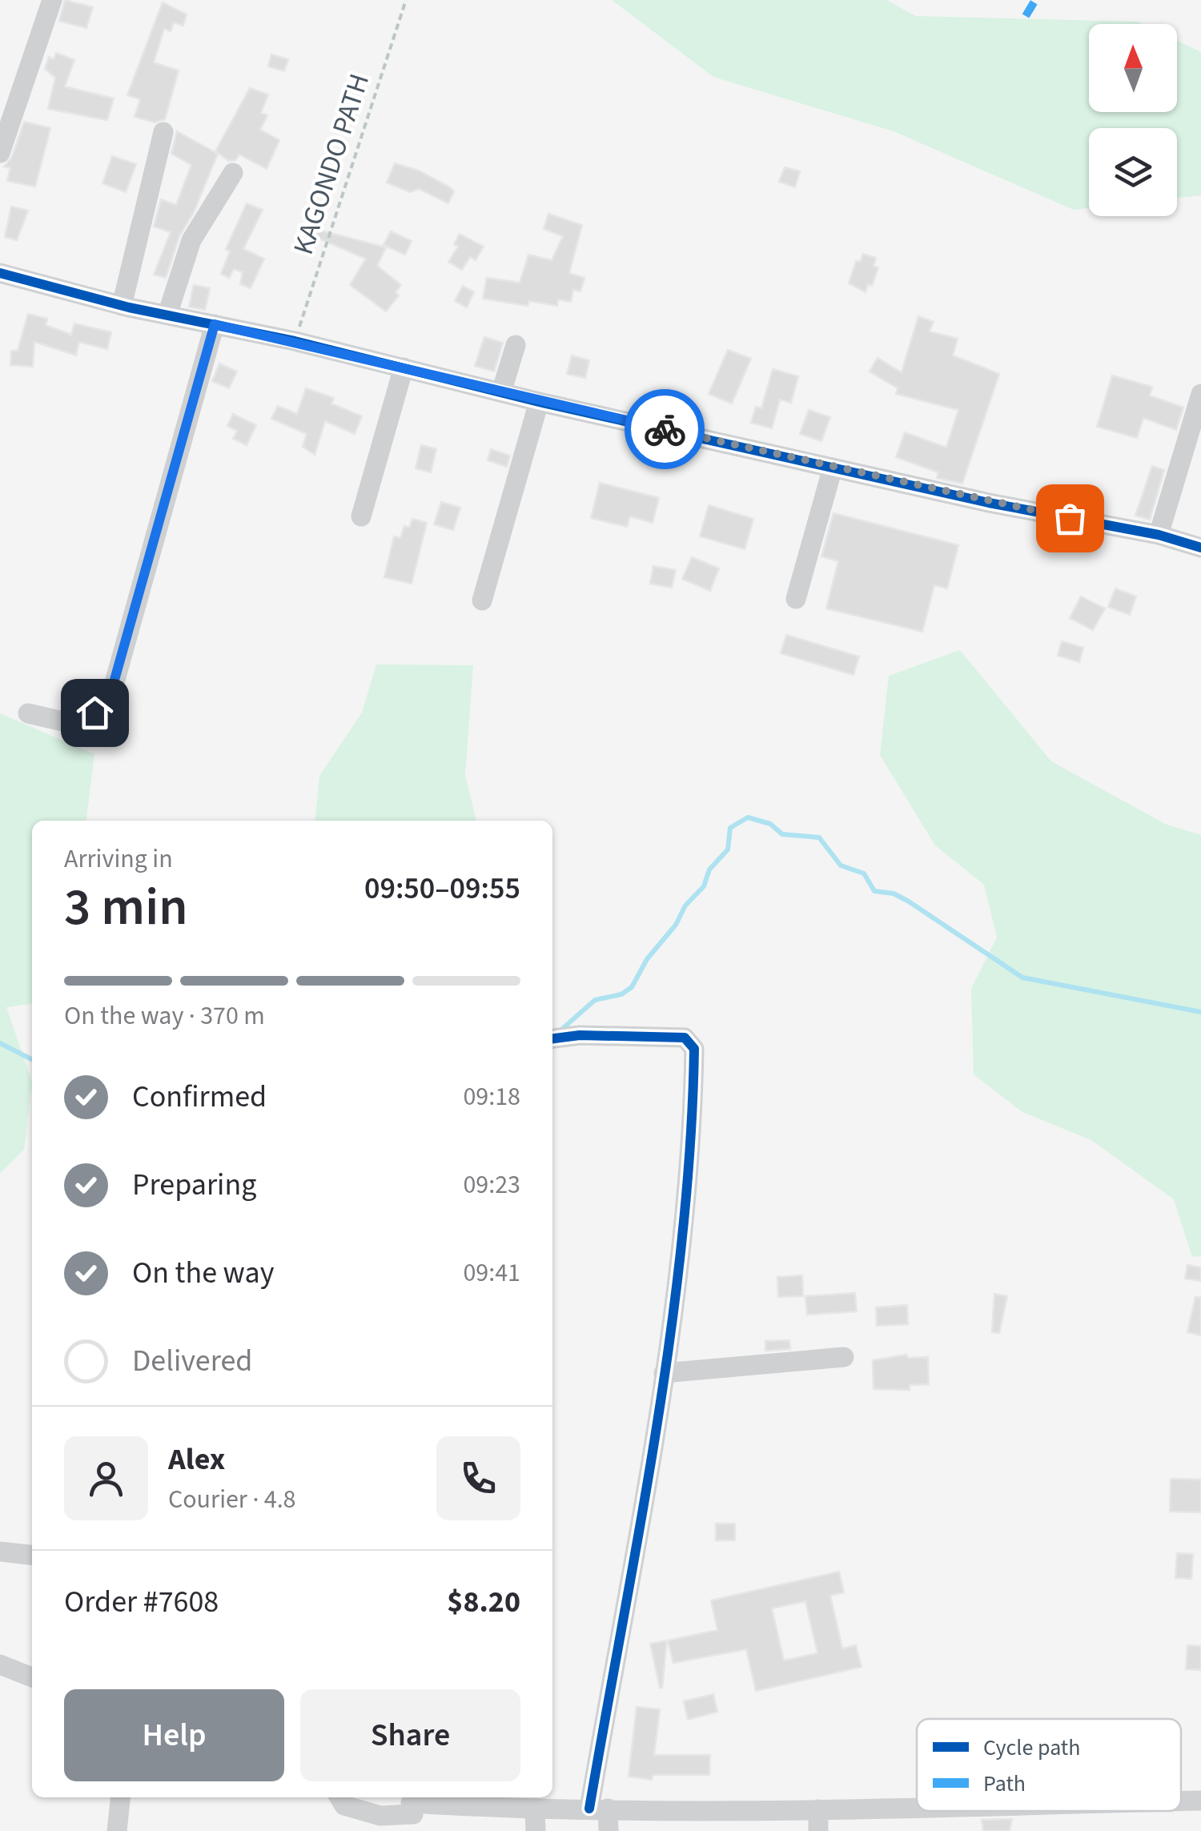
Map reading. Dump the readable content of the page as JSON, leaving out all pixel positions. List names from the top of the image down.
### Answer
{
  "streets": {
    "path": ["KAGONDO PATH"]
  },
  "legend": ["Cycle path", "Path"],
  "north": "top",
  "page": {
    "heading": ["3 min", "Arriving in", "09:50–09:55"],
    "panel": [
      "Alex",
      "Courier · 4.8",
      "Order #7608",
      "$8.20"
    ],
    "bar": "On the way · 370 m",
    "list": [
      ["Confirmed", "09:18"],
      ["Preparing", "09:23"],
      ["On the way", "09:41"],
      "Delivered"
    ],
    "buttons": ["Help", "Share"]
  }
}
